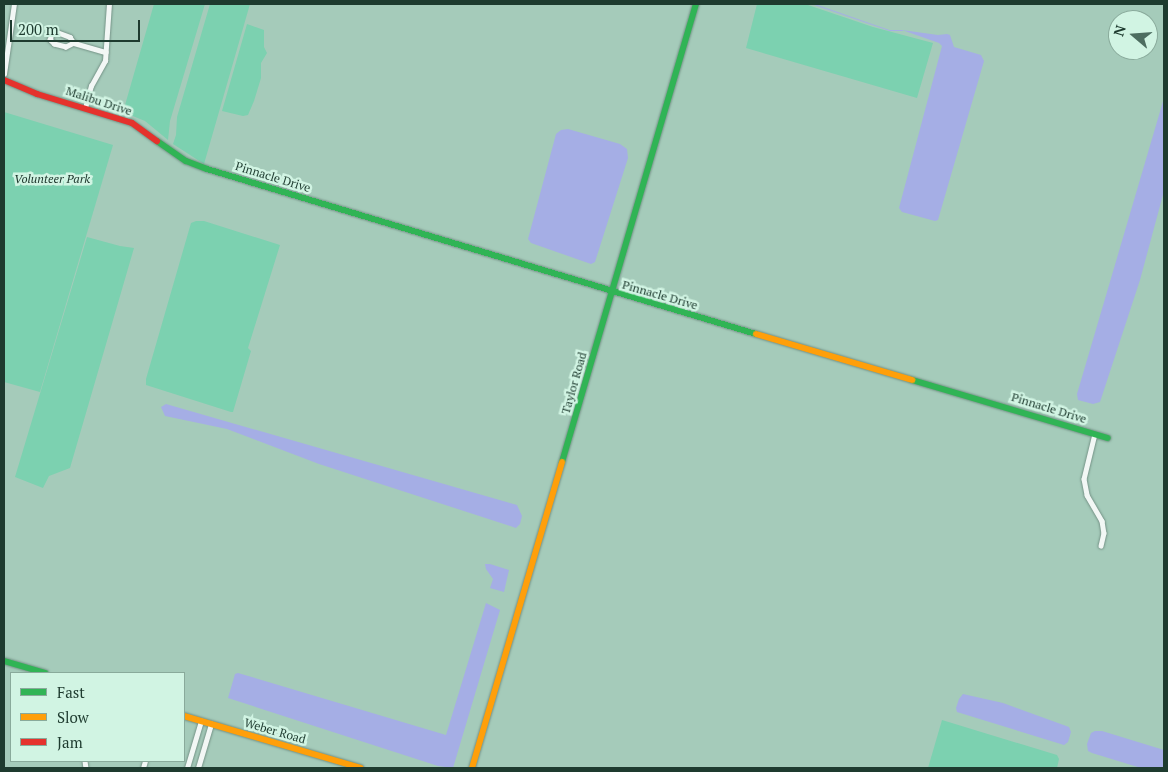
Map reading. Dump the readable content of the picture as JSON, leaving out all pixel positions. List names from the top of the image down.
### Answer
{
  "streets": {
    "street": [
      "Malibu Drive",
      "Pinnacle Drive",
      "Taylor Road",
      "Weber Road"
    ]
  },
  "crossings": [
    ["Malibu Drive", "Pinnacle Drive"],
    ["Pinnacle Drive", "Taylor Road"]
  ],
  "parks": ["Volunteer Park"],
  "legend": ["Fast", "Slow", "Jam"],
  "scale_bar": "200 m",
  "north": "left"
}
